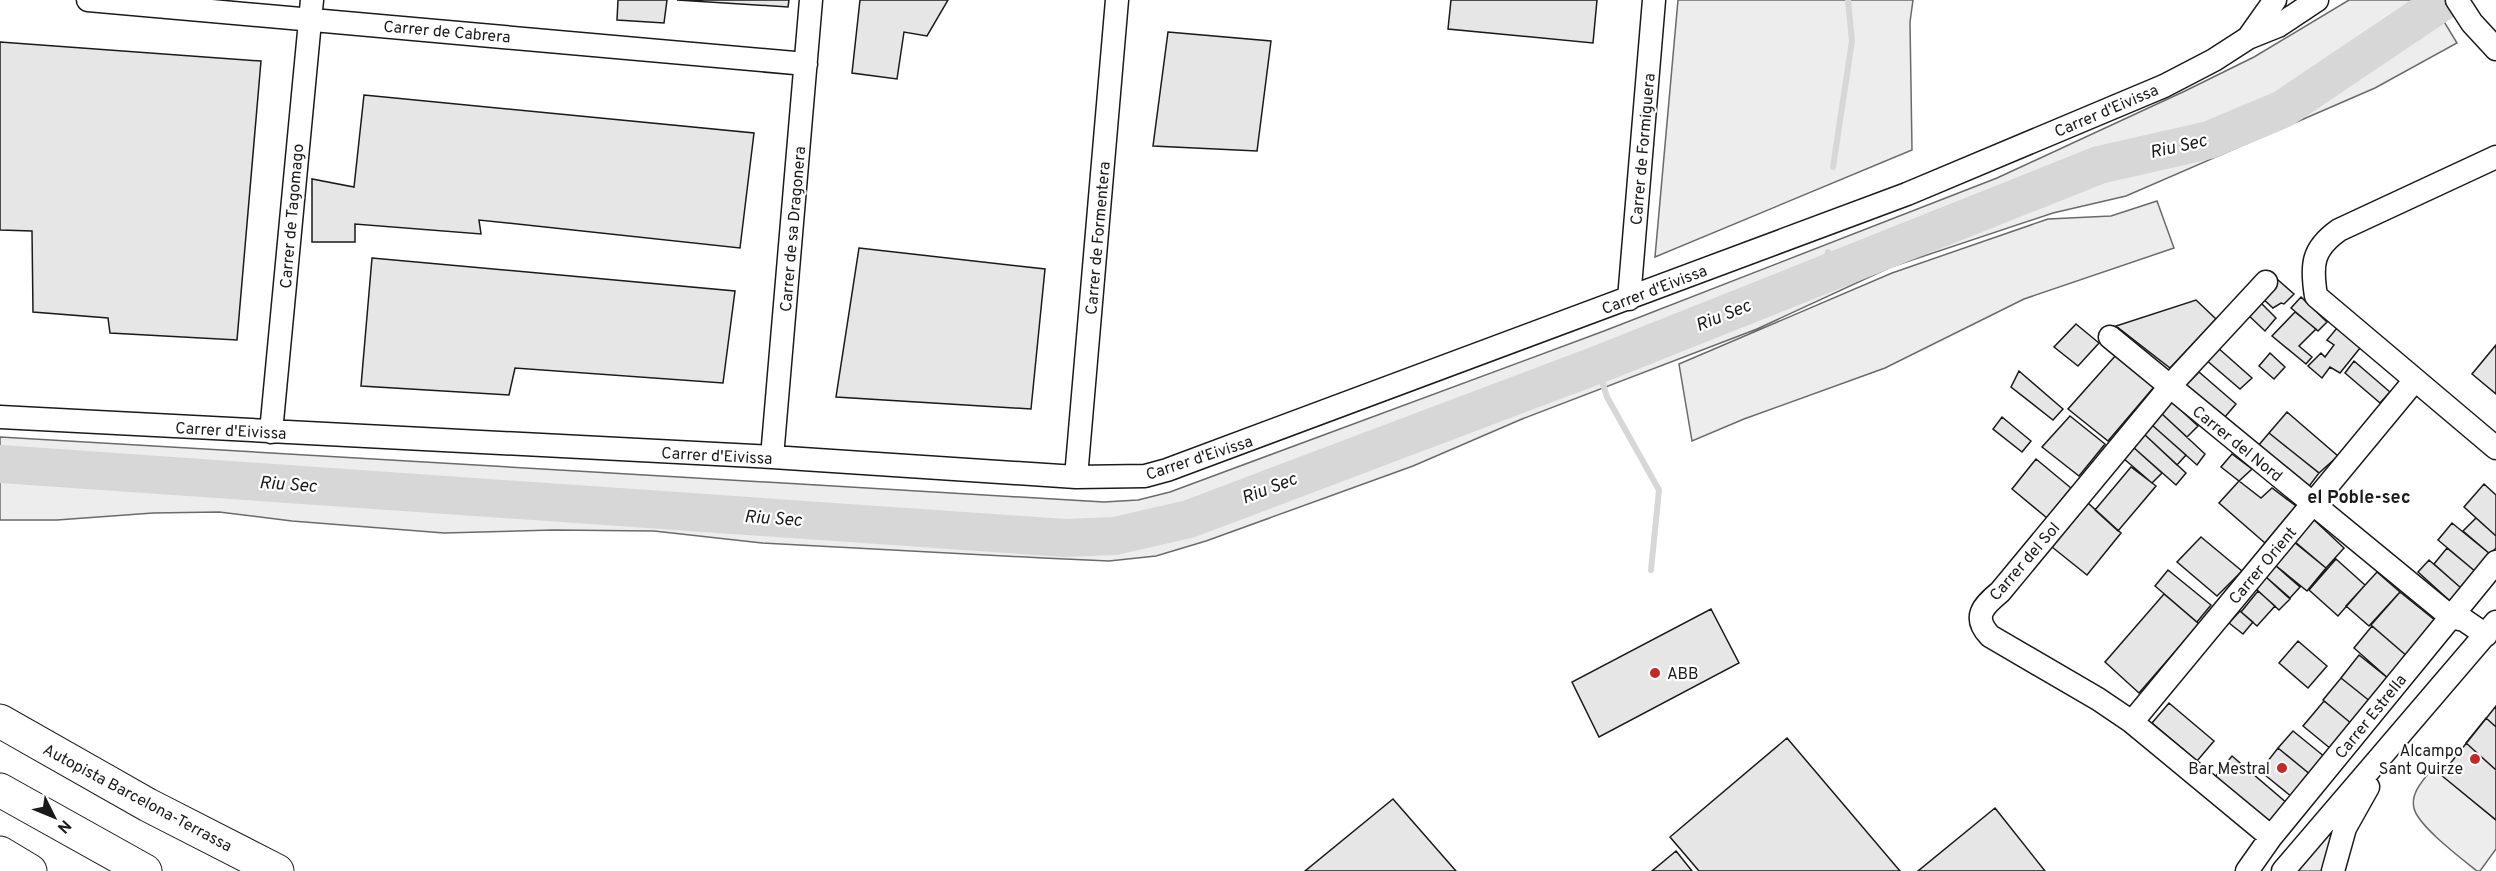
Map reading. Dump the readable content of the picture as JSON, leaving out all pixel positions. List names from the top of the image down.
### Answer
{
  "streets": {
    "highway": ["Autopista Barcelona-Terrassa"],
    "street": [
      "Carrer de Cabrera",
      "Carrer d'Eivissa",
      "Carrer de Formiguera",
      "Carrer de Tagomago",
      "Carrer de sa Dragonera",
      "Carrer de Formentera",
      "Carrer del Nord",
      "Carrer del Sol",
      "Carrer Orient",
      "Carrer Estrella"
    ]
  },
  "crossings": [
    ["Carrer de Cabrera", "Carrer de Tagomago"],
    ["Carrer de Cabrera", "Carrer de sa Dragonera"],
    ["Carrer d'Eivissa", "Carrer de Formiguera"],
    ["Carrer d'Eivissa", "Carrer de Tagomago"],
    ["Carrer d'Eivissa", "Carrer de sa Dragonera"],
    ["Carrer d'Eivissa", "Carrer de Formentera"],
    ["Carrer del Nord", "Carrer del Sol"],
    ["Carrer del Nord", "Carrer Orient"],
    ["Carrer del Nord", "Carrer Estrella"],
    ["Carrer del Sol", "Carrer Orient"],
    ["Carrer del Sol", "Carrer Estrella"]
  ],
  "districts": ["el Poble-sec"],
  "water": ["Riu Sec"],
  "places": ["ABB", "Alcampo Sant Quirze", "Bar Mestral"],
  "north": "bottom right"
}
